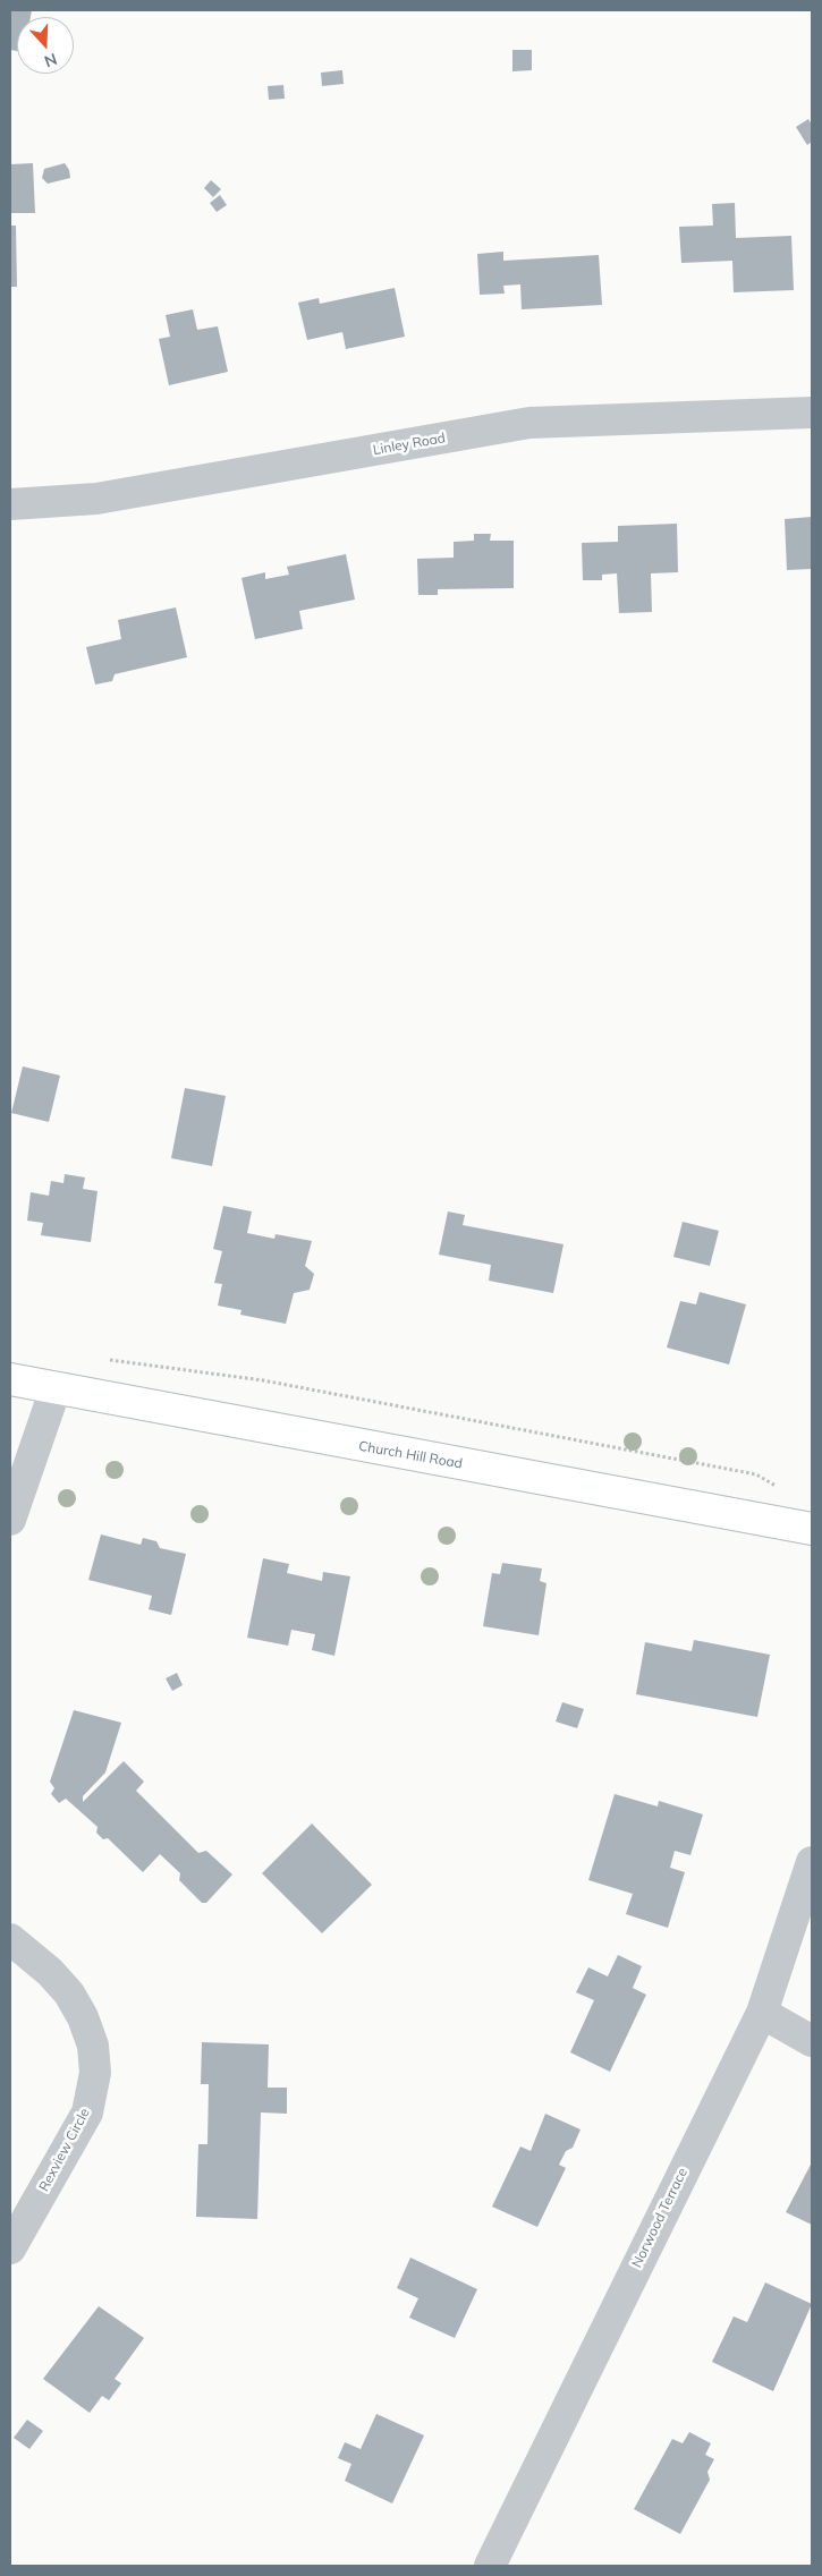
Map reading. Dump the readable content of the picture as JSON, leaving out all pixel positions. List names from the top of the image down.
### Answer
{
  "streets": {
    "main road": ["Church Hill Road"],
    "street": ["Linley Road", "Rexview Circle", "Norwood Terrace"]
  },
  "north": "bottom"
}
